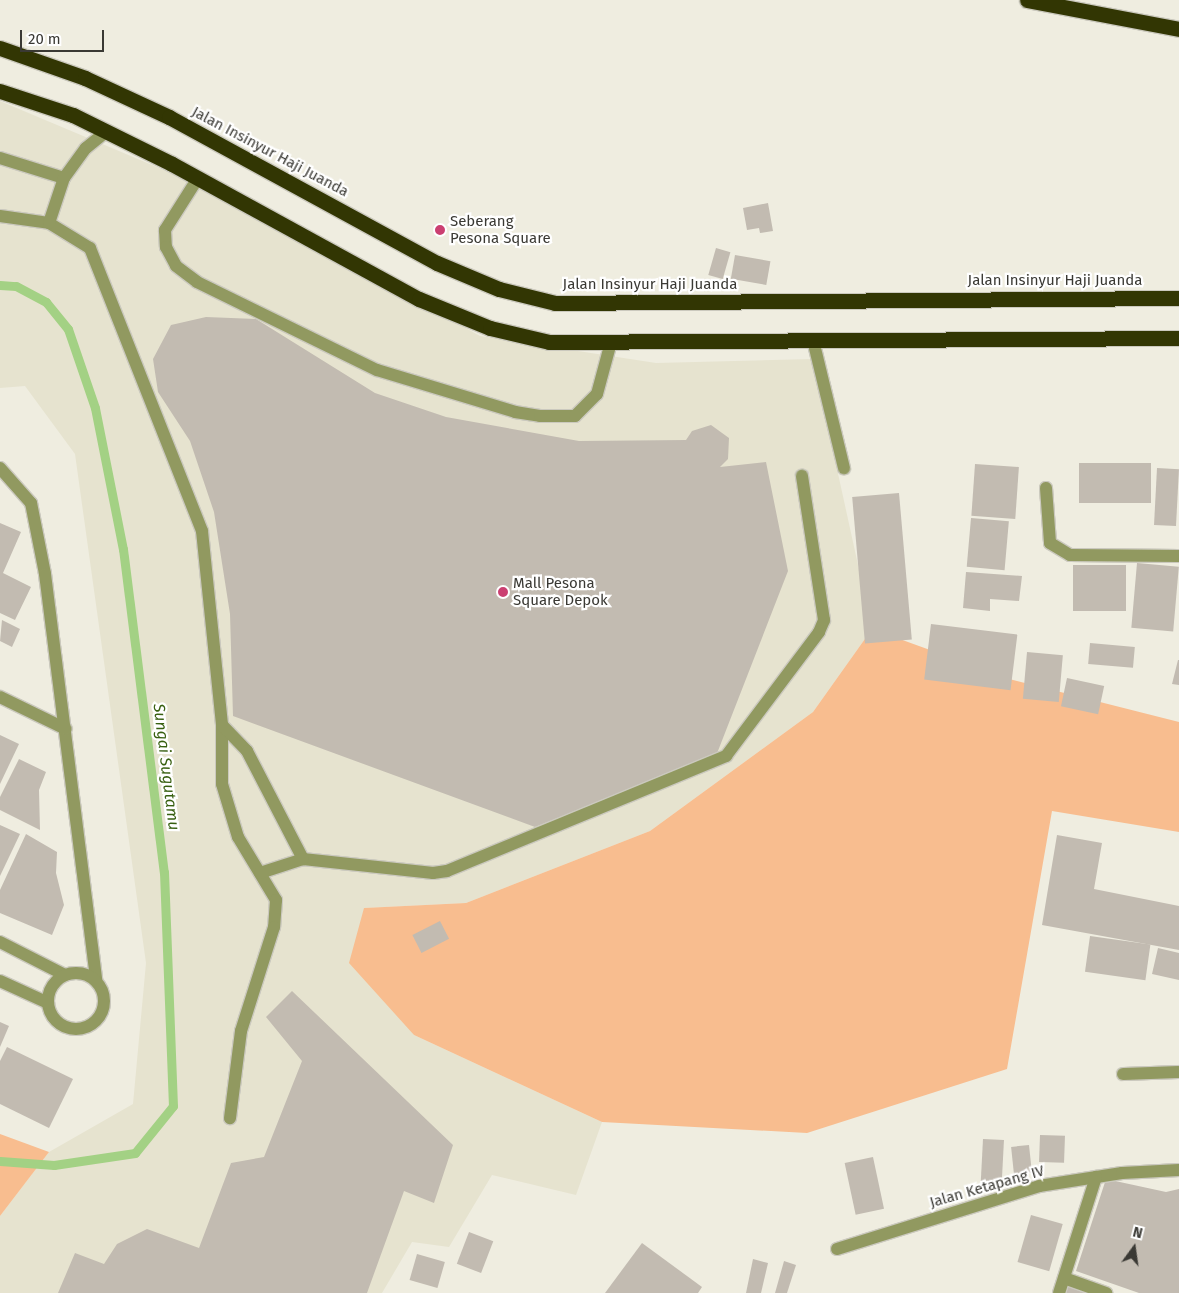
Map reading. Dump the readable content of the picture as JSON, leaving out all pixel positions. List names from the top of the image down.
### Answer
{
  "streets": {
    "highway": ["Jalan Insinyur Haji Juanda"],
    "street": ["Jalan Ketapang IV"]
  },
  "water": ["Sungai Sugutamu"],
  "places": ["Seberang Pesona Square", "Mall Pesona Square Depok"],
  "scale_bar": "20 m",
  "north": "top"
}
